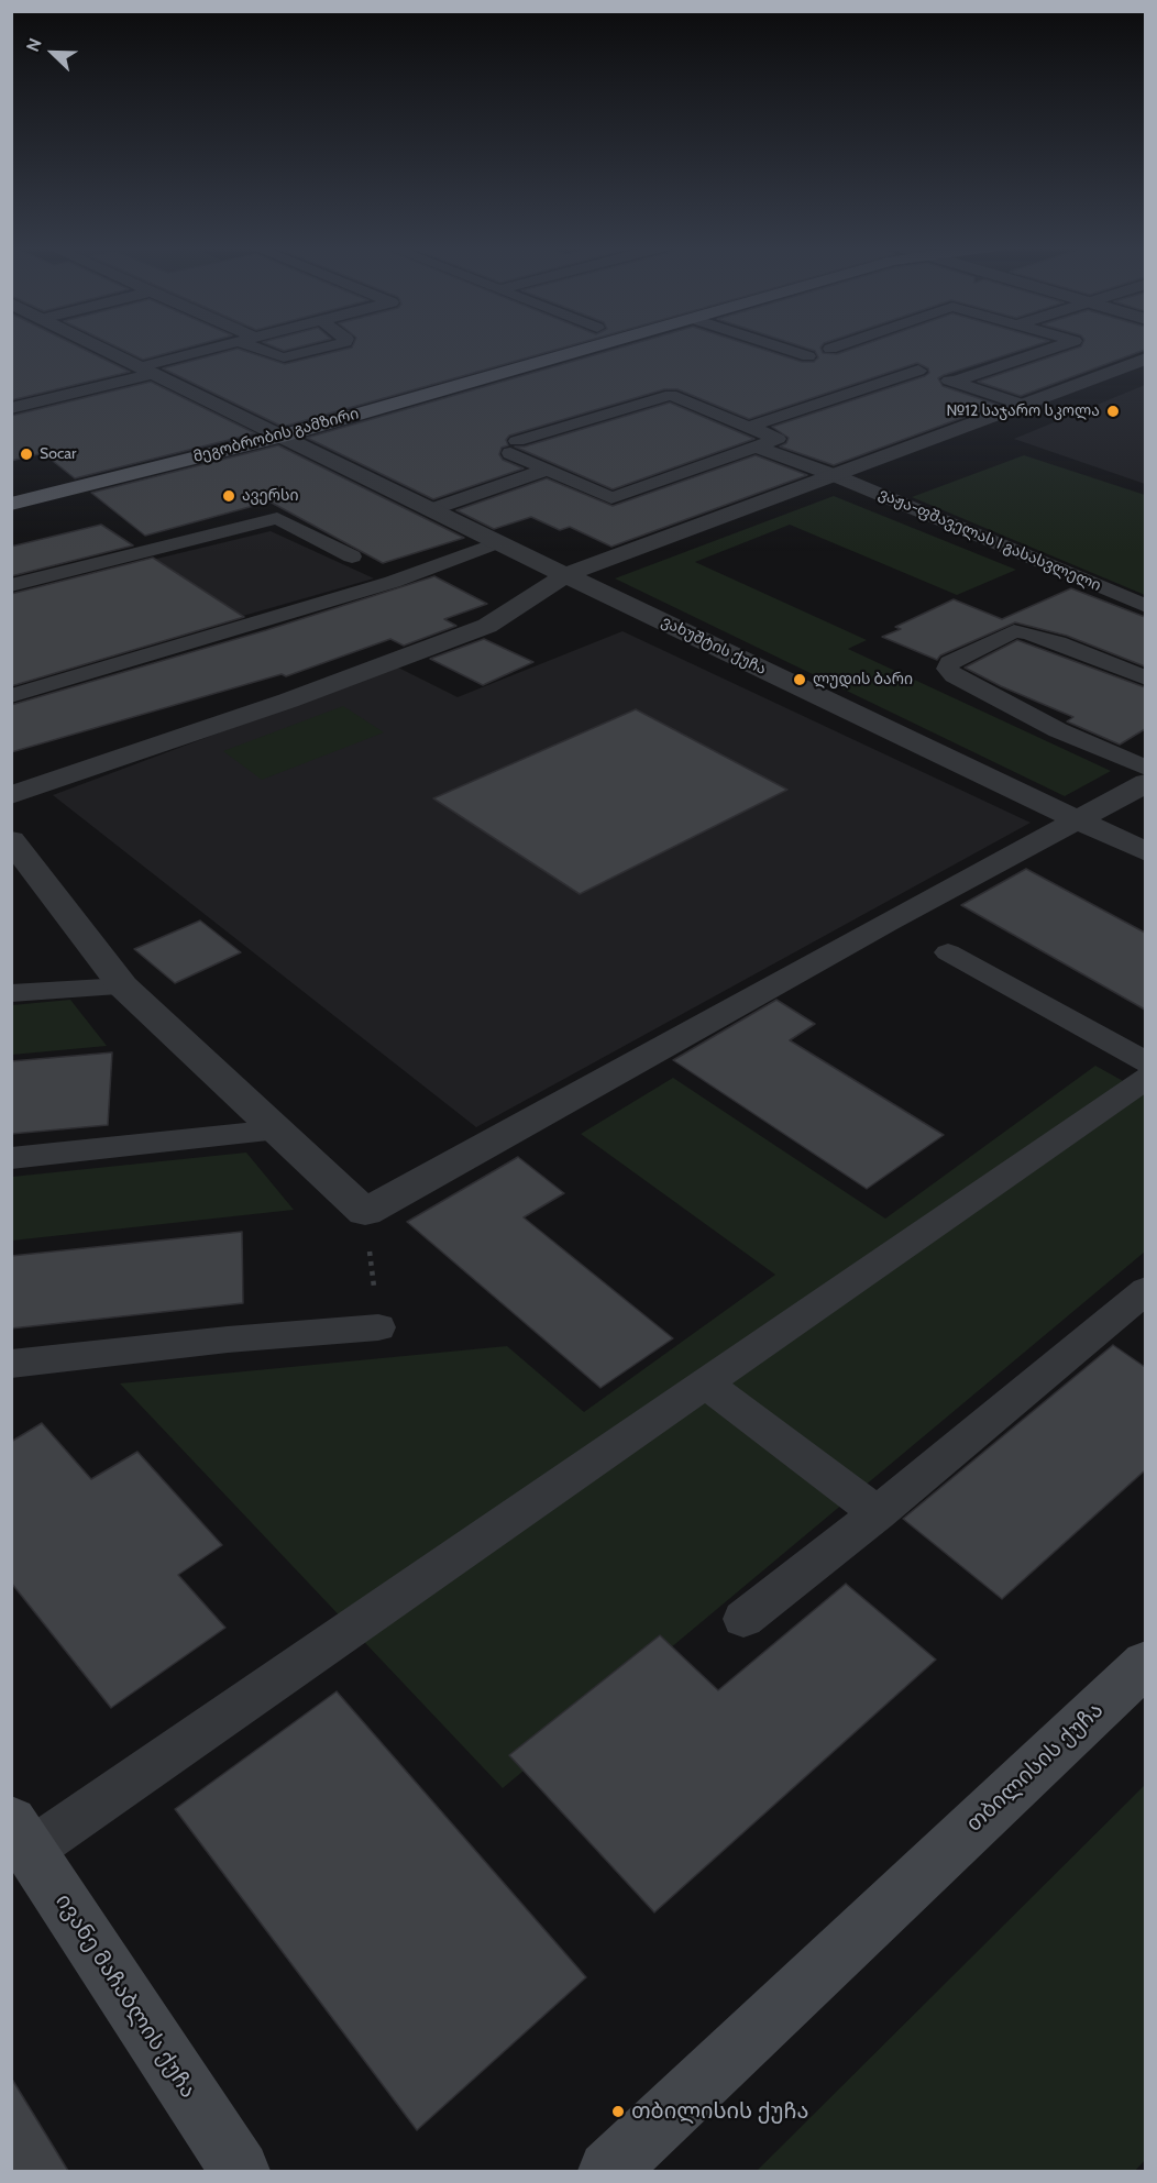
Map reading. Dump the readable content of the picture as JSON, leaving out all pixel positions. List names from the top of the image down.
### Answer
{
  "streets": {
    "main road": ["მეგობრობის გამზირი", "თბილისის ქუჩა", "ივანე მაჩაბლის ქუჩა"],
    "street": ["ვაჟა-ფშაველას I გასასვლელი", "ვახუშტის ქუჩა"]
  },
  "crossings": [
    ["მეგობრობის გამზირი", "ვახუშტის ქუჩა"],
    ["ვაჟა-ფშაველას I გასასვლელი", "ვახუშტის ქუჩა"]
  ],
  "places": [
    "№12 საჯარო სკოლა",
    "Socar",
    "ავერსი",
    "ლუდის ბარი",
    "თბილისის ქუჩა"
  ],
  "north": "top left"
}
